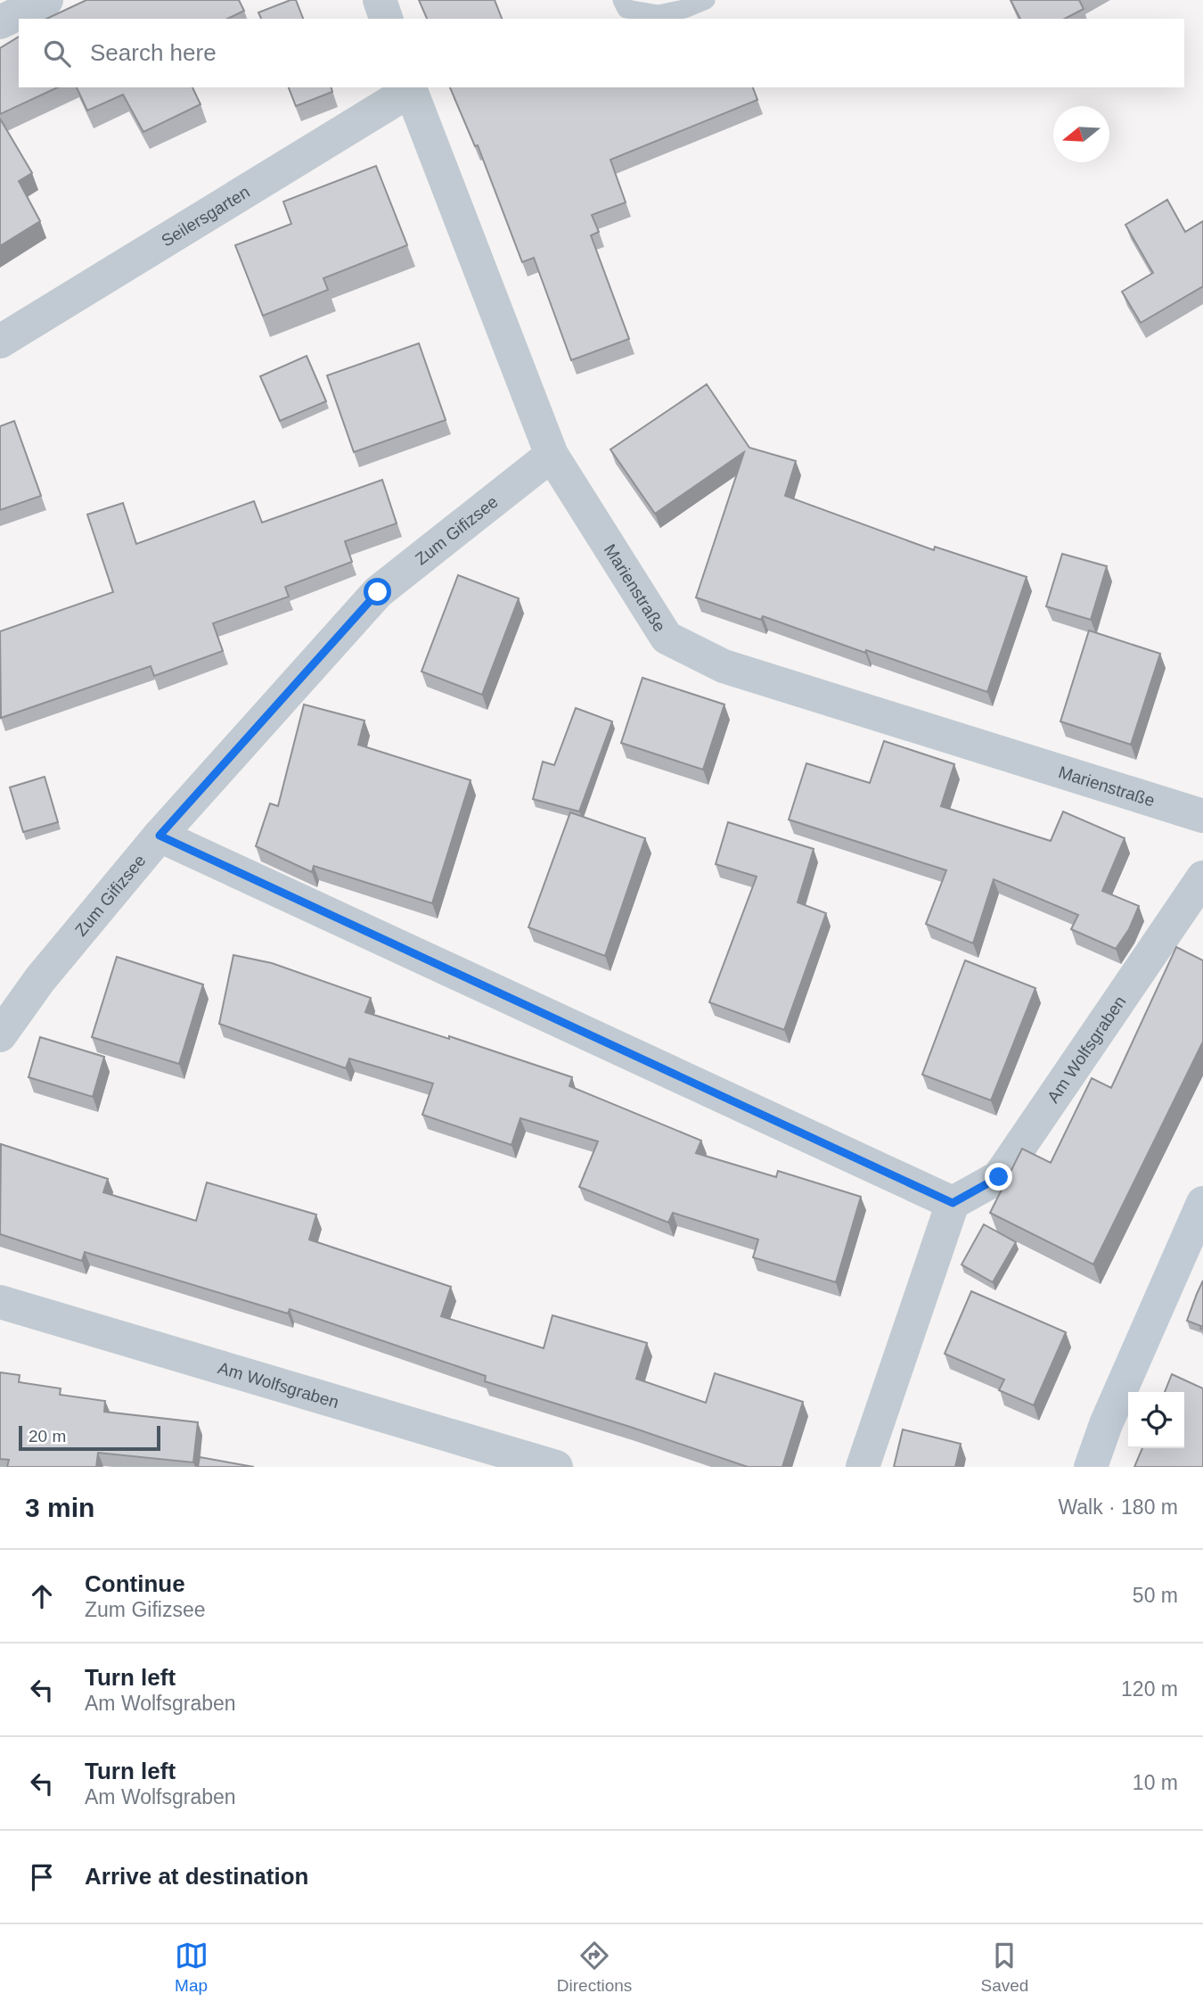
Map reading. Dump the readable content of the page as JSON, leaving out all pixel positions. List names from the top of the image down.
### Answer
{
  "streets": {
    "street": [
      "Seilersgarten",
      "Zum Gifizsee",
      "Marienstraße",
      "Am Wolfsgraben"
    ]
  },
  "crossings": [
    ["Seilersgarten", "Marienstraße"],
    ["Zum Gifizsee", "Marienstraße"]
  ],
  "scale_bar": "20 m",
  "north": "left",
  "page": {
    "search": "Search here",
    "scale": "20 m",
    "heading": ["3 min", "Walk · 180 m"],
    "list": [
      ["Continue", "Zum Gifizsee", "50 m"],
      ["Turn left", "Am Wolfsgraben", "120 m"],
      ["Turn left", "Am Wolfsgraben", "10 m"],
      "Arrive at destination"
    ],
    "nav": ["Map", "Directions", "Saved"]
  }
}
